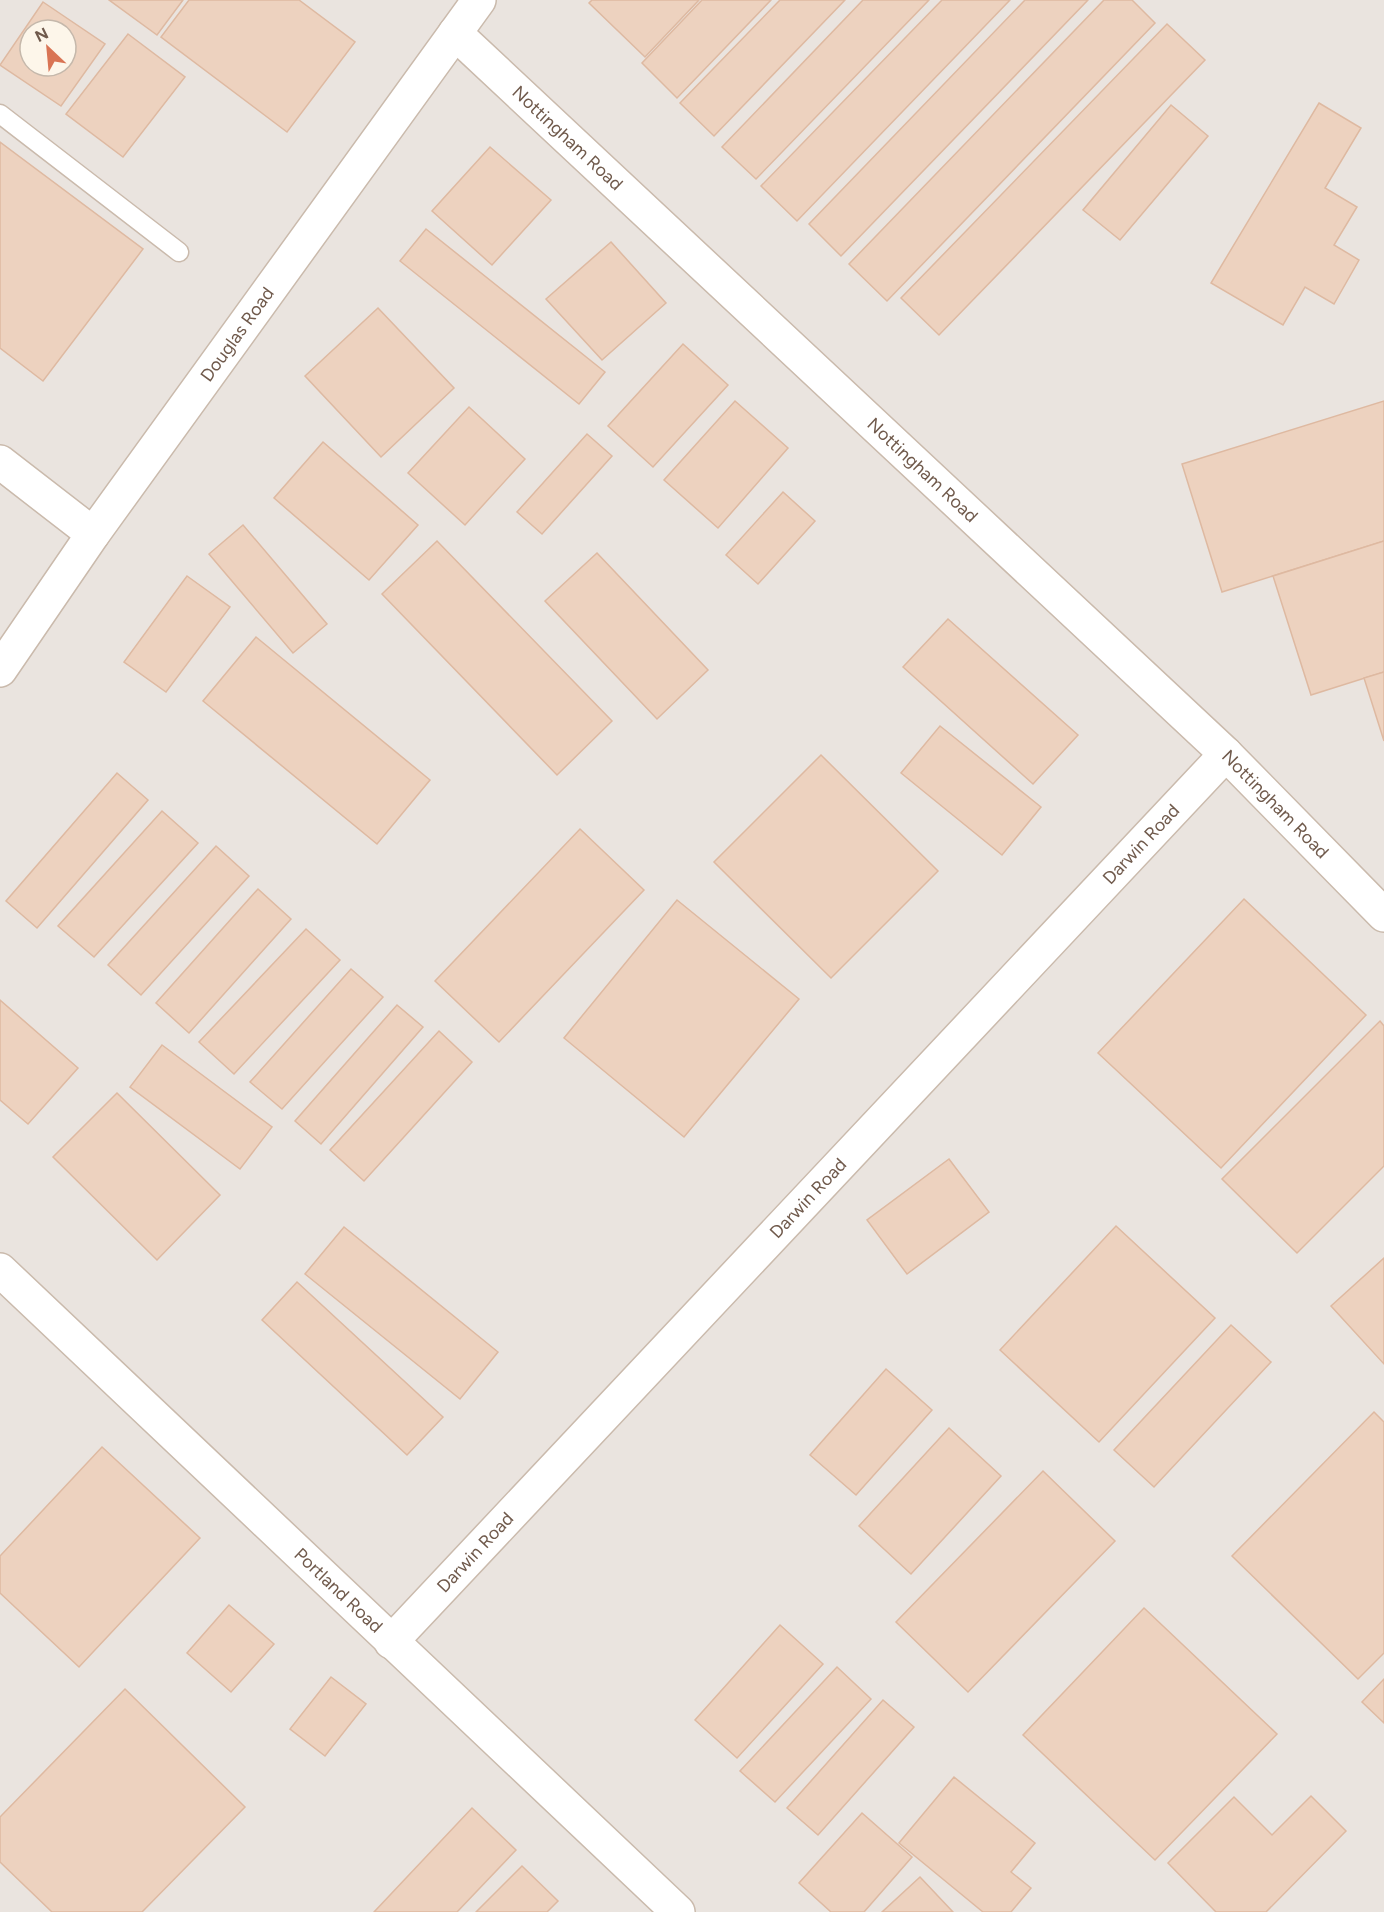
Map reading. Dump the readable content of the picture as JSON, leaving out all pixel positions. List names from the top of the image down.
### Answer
{
  "streets": {
    "street": [
      "Nottingham Road",
      "Douglas Road",
      "Darwin Road",
      "Portland Road"
    ]
  },
  "crossings": [
    ["Nottingham Road", "Douglas Road"],
    ["Nottingham Road", "Darwin Road"],
    ["Darwin Road", "Portland Road"]
  ],
  "north": "top left"
}
